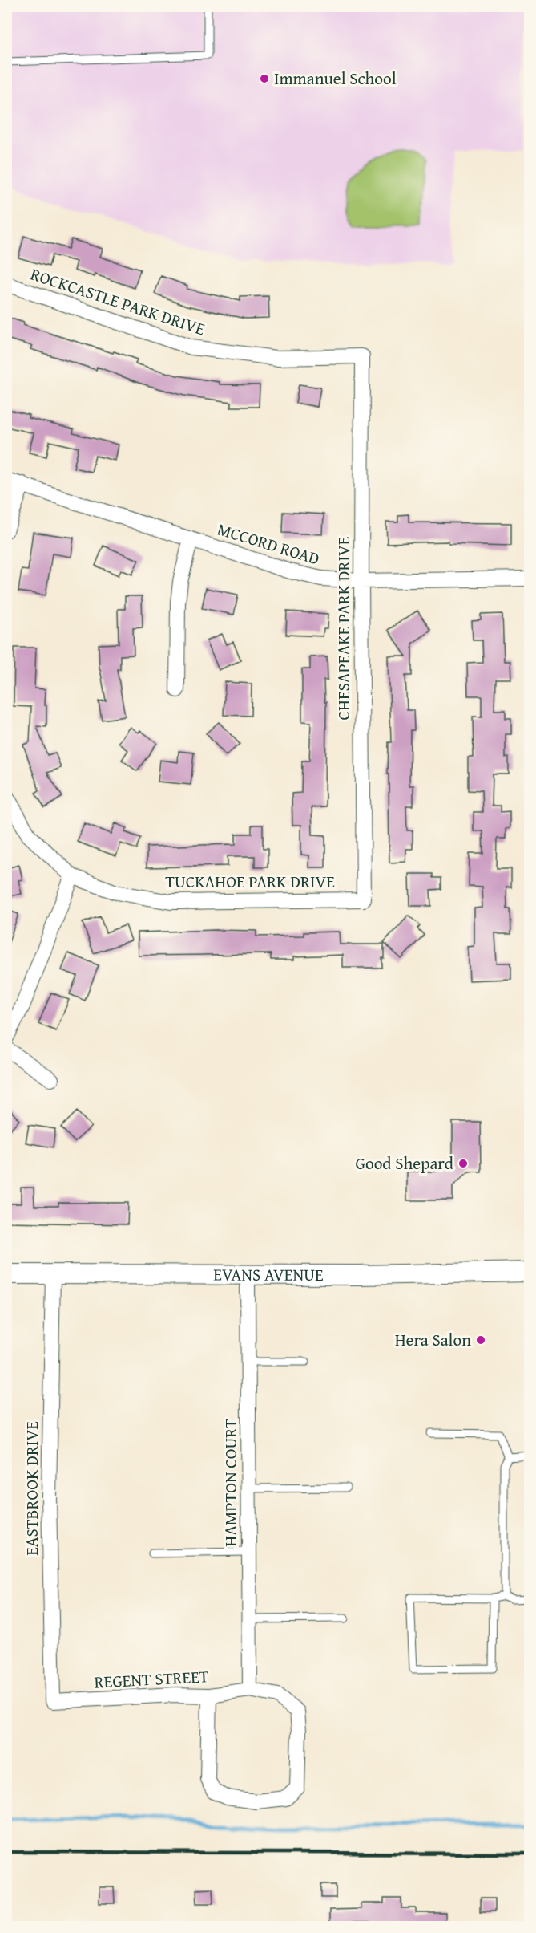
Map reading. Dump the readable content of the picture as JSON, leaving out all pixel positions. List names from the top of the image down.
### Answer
{
  "streets": {
    "street": [
      "ROCKCASTLE PARK DRIVE",
      "MCCORD ROAD",
      "CHESAPEAKE PARK DRIVE",
      "TUCKAHOE PARK DRIVE",
      "EVANS AVENUE",
      "HAMPTON COURT",
      "EASTBROOK DRIVE",
      "REGENT STREET"
    ]
  },
  "crossings": [
    ["ROCKCASTLE PARK DRIVE", "CHESAPEAKE PARK DRIVE"],
    ["MCCORD ROAD", "CHESAPEAKE PARK DRIVE"],
    ["CHESAPEAKE PARK DRIVE", "TUCKAHOE PARK DRIVE"],
    ["EVANS AVENUE", "HAMPTON COURT"],
    ["EVANS AVENUE", "EASTBROOK DRIVE"],
    ["HAMPTON COURT", "REGENT STREET"],
    ["EASTBROOK DRIVE", "REGENT STREET"]
  ],
  "places": ["Immanuel School", "Good Shepard", "Hera Salon"]
}
